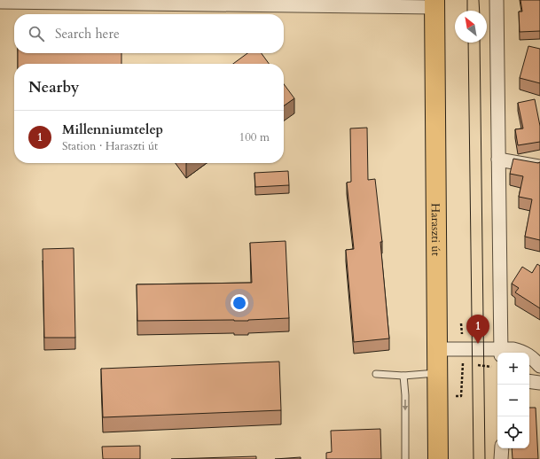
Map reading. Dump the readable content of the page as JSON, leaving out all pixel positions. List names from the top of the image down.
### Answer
{
  "streets": {
    "main road": ["Haraszti út"]
  },
  "north": "top left",
  "page": {
    "search": "Search here",
    "heading": "Nearby",
    "list": [
      {
        "mark": "1",
        "name": "Millenniumtelep",
        "note": "Station · Haraszti út",
        "value": "100 m"
      }
    ],
    "pins": "1",
    "map_buttons": ["+", "−"]
  }
}
